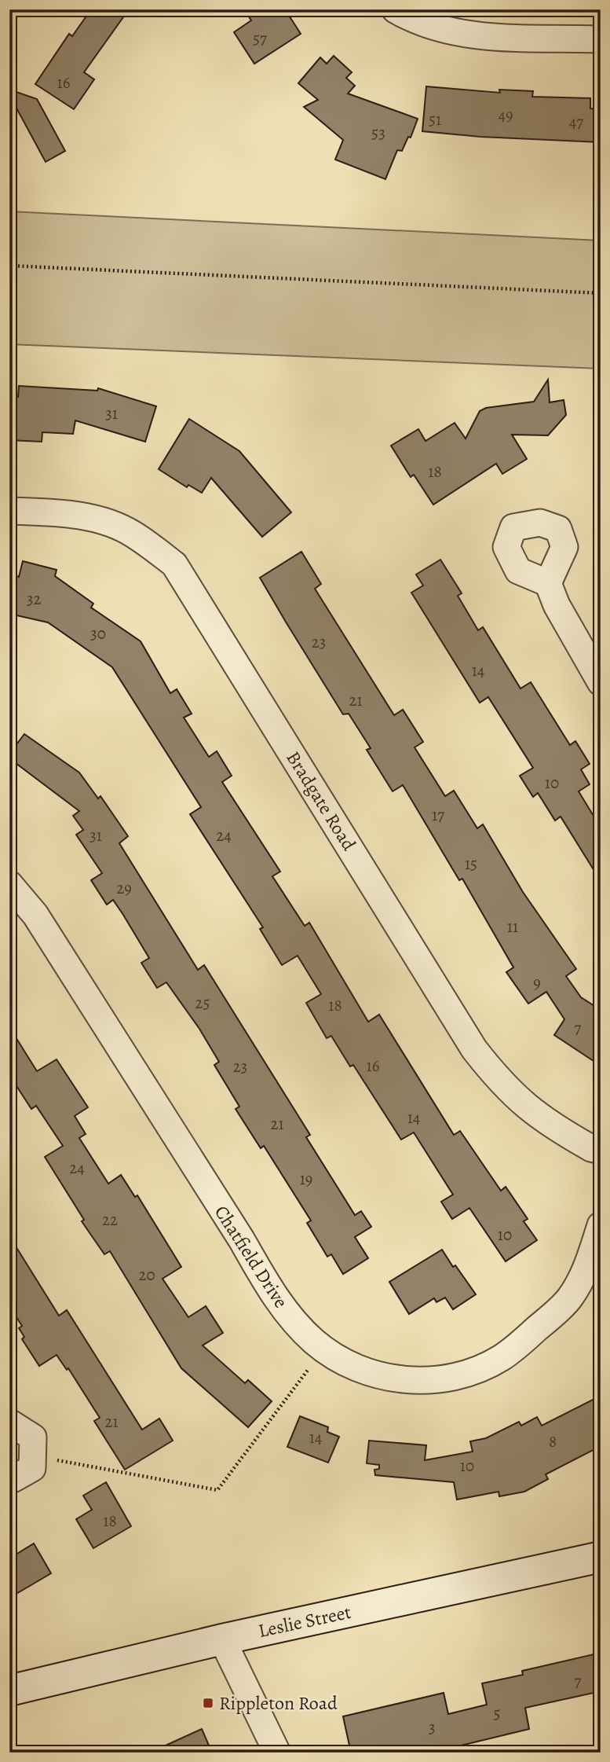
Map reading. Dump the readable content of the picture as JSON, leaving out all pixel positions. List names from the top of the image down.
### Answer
{
  "streets": {
    "main road": ["Leslie Street"],
    "street": ["Bradgate Road", "Chatfield Drive"]
  },
  "places": {
    "transit": ["Rippleton Road"]
  },
  "house_numbers": [
    "57",
    "16",
    "49",
    "51",
    "47",
    "53",
    "31",
    "18",
    "32",
    "30",
    "23",
    "14",
    "21",
    "10",
    "17",
    "31",
    "24",
    "15",
    "29",
    "11",
    "9",
    "25",
    "18",
    "7",
    "16",
    "23",
    "14",
    "21",
    "24",
    "19",
    "22",
    "10",
    "20",
    "21",
    "14",
    "8",
    "10",
    "18",
    "7",
    "5",
    "3"
  ]
}
